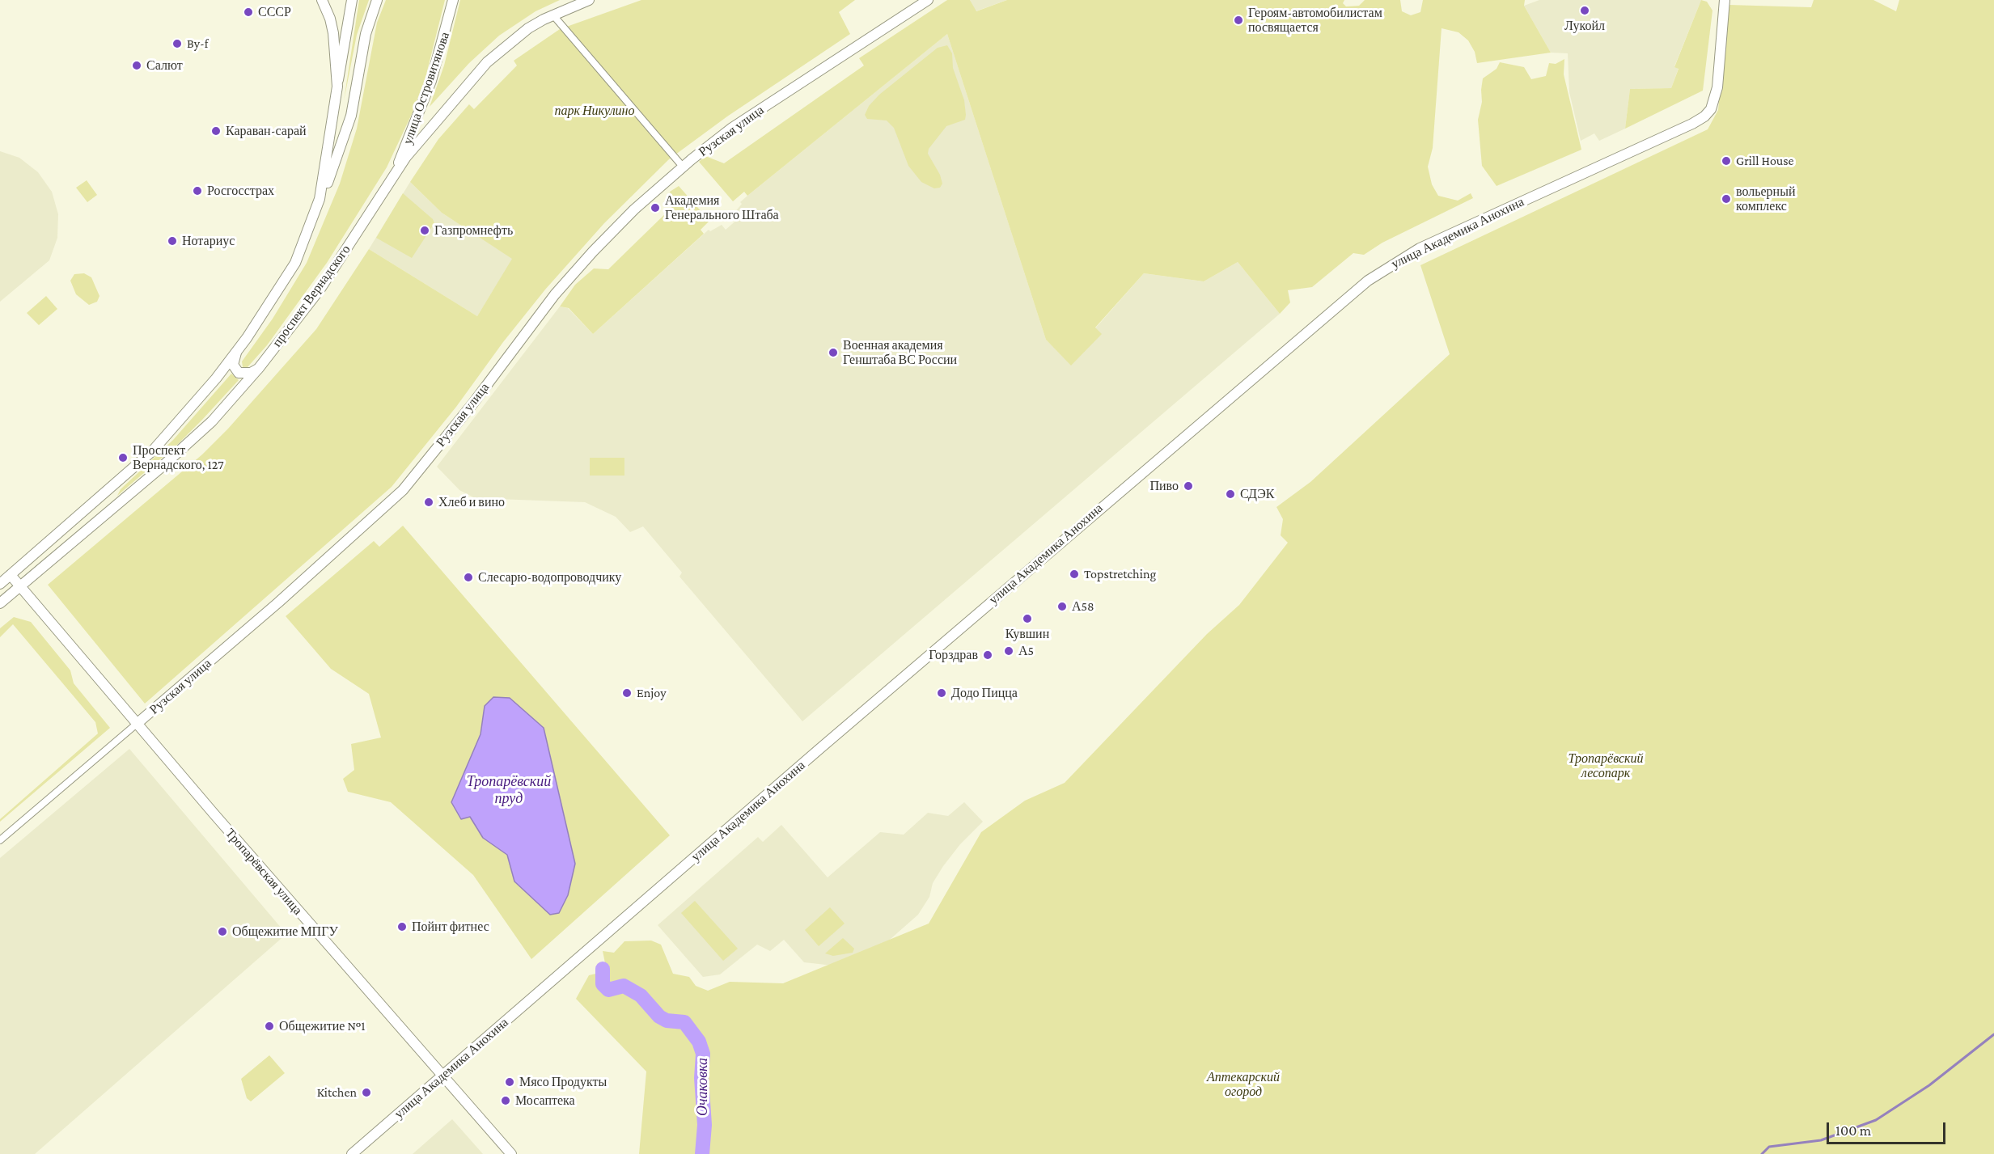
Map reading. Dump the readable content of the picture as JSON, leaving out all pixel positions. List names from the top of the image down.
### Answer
{
  "streets": {
    "street": [
      "улица Островитянова",
      "Рузская улица",
      "улица Академика Анохина",
      "проспект Вернадского",
      "Тропарёвская улица"
    ]
  },
  "crossings": [
    ["улица Островитянова", "проспект Вернадского"],
    ["Рузская улица", "Тропарёвская улица"],
    ["улица Академика Анохина", "Тропарёвская улица"],
    ["проспект Вернадского", "Тропарёвская улица"]
  ],
  "water": ["Тропарёвский пруд", "Очаковка"],
  "parks": ["парк Никулино", "Тропарёвский лесопарк", "Аптекарский огород"],
  "places": [
    "Лукойл",
    "СССР",
    "Героям-автомобилистам посвящается",
    "By-f",
    "Салют",
    "Караван-сарай",
    "Grill House",
    "Росгосстрах",
    "вольерный комплекс",
    "Академия Генерального Штаба",
    "Газпромнефть",
    "Нотариус",
    "Военная академия Генштаба ВС России",
    "Проспект Вернадского, 127",
    "Пиво",
    "СДЭК",
    "Хлеб и вино",
    "Topstretching",
    "Слесарю-водопроводчику",
    "А58",
    "Кувшин",
    "А5",
    "Горздрав",
    "Enjoy",
    "Додо Пицца",
    "Пойнт фитнес",
    "Общежитие МПГУ",
    "Общежитие №1",
    "Мясо Продукты",
    "Kitchen",
    "Мосаптека"
  ],
  "scale_bar": "100 m"
}
